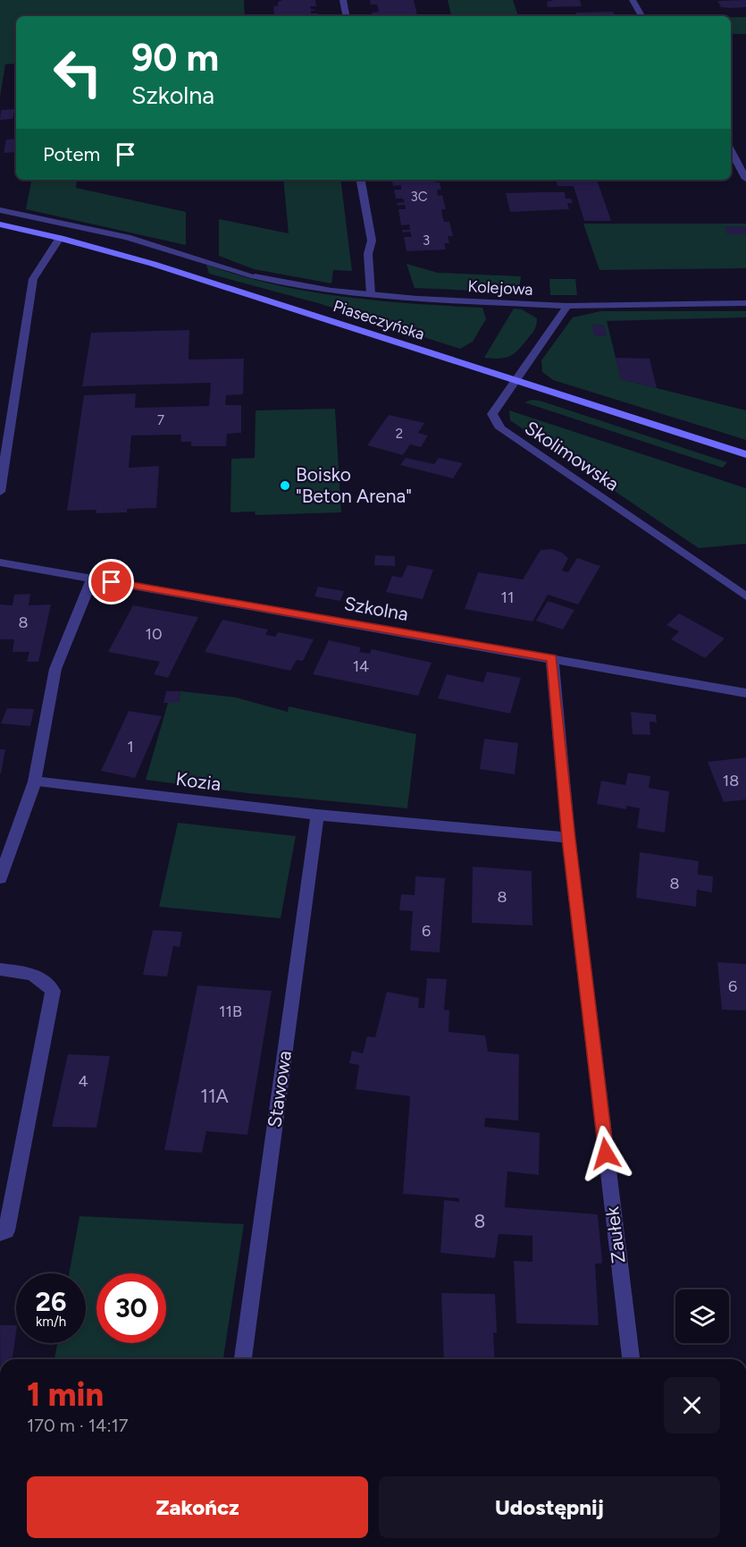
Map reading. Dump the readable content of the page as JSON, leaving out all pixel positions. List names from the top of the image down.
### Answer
{
  "streets": {
    "main road": ["Piaseczyńska"],
    "street": [
      "Kolejowa",
      "Skolimowska",
      "Szkolna",
      "Kozia",
      "Stawowa",
      "Zaułek"
    ]
  },
  "crossings": [
    ["Kolejowa", "Skolimowska"],
    ["Piaseczyńska", "Skolimowska"],
    ["Szkolna", "Zaułek"],
    ["Kozia", "Stawowa"],
    ["Kozia", "Zaułek"]
  ],
  "places": ["Boisko \"Beton Arena\""],
  "house_numbers": [
    "3C",
    "3",
    "7",
    "2",
    "11",
    "8",
    "10",
    "14",
    "1",
    "18",
    "8",
    "8",
    "6",
    "6",
    "11B",
    "4",
    "11A",
    "8"
  ],
  "page": {
    "turn": ["90 m", "Szkolna"],
    "then": "Potem",
    "speed": "26 km/h",
    "limit": "30",
    "heading": ["1 min", "170 m · 14:17"],
    "buttons": ["Zakończ", "Udostępnij"]
  }
}
